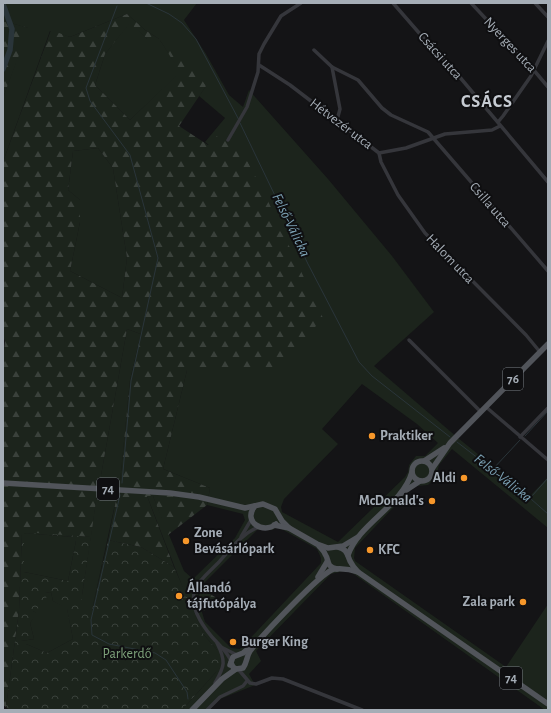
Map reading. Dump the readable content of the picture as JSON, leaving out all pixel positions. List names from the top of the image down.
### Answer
{
  "streets": {
    "main road": ["76", "74"],
    "street": [
      "Nyerges utca",
      "Csácsi utca",
      "Hétvezér utca",
      "Csilla utca",
      "Halom utca"
    ]
  },
  "crossings": [
    ["Csácsi utca", "Hétvezér utca"],
    ["Hétvezér utca", "Csilla utca"],
    ["Hétvezér utca", "Halom utca"],
    ["Halom utca", "76"],
    ["76", "74"]
  ],
  "districts": ["CSÁCS"],
  "water": ["Felső-Válicka"],
  "parks": ["Parkerdő"],
  "places": [
    "Praktiker",
    "Aldi",
    "McDonald's",
    "Zone Bevásárlópark",
    "KFC",
    "Állandó tájfutópálya",
    "Zala park",
    "Burger King"
  ]
}
